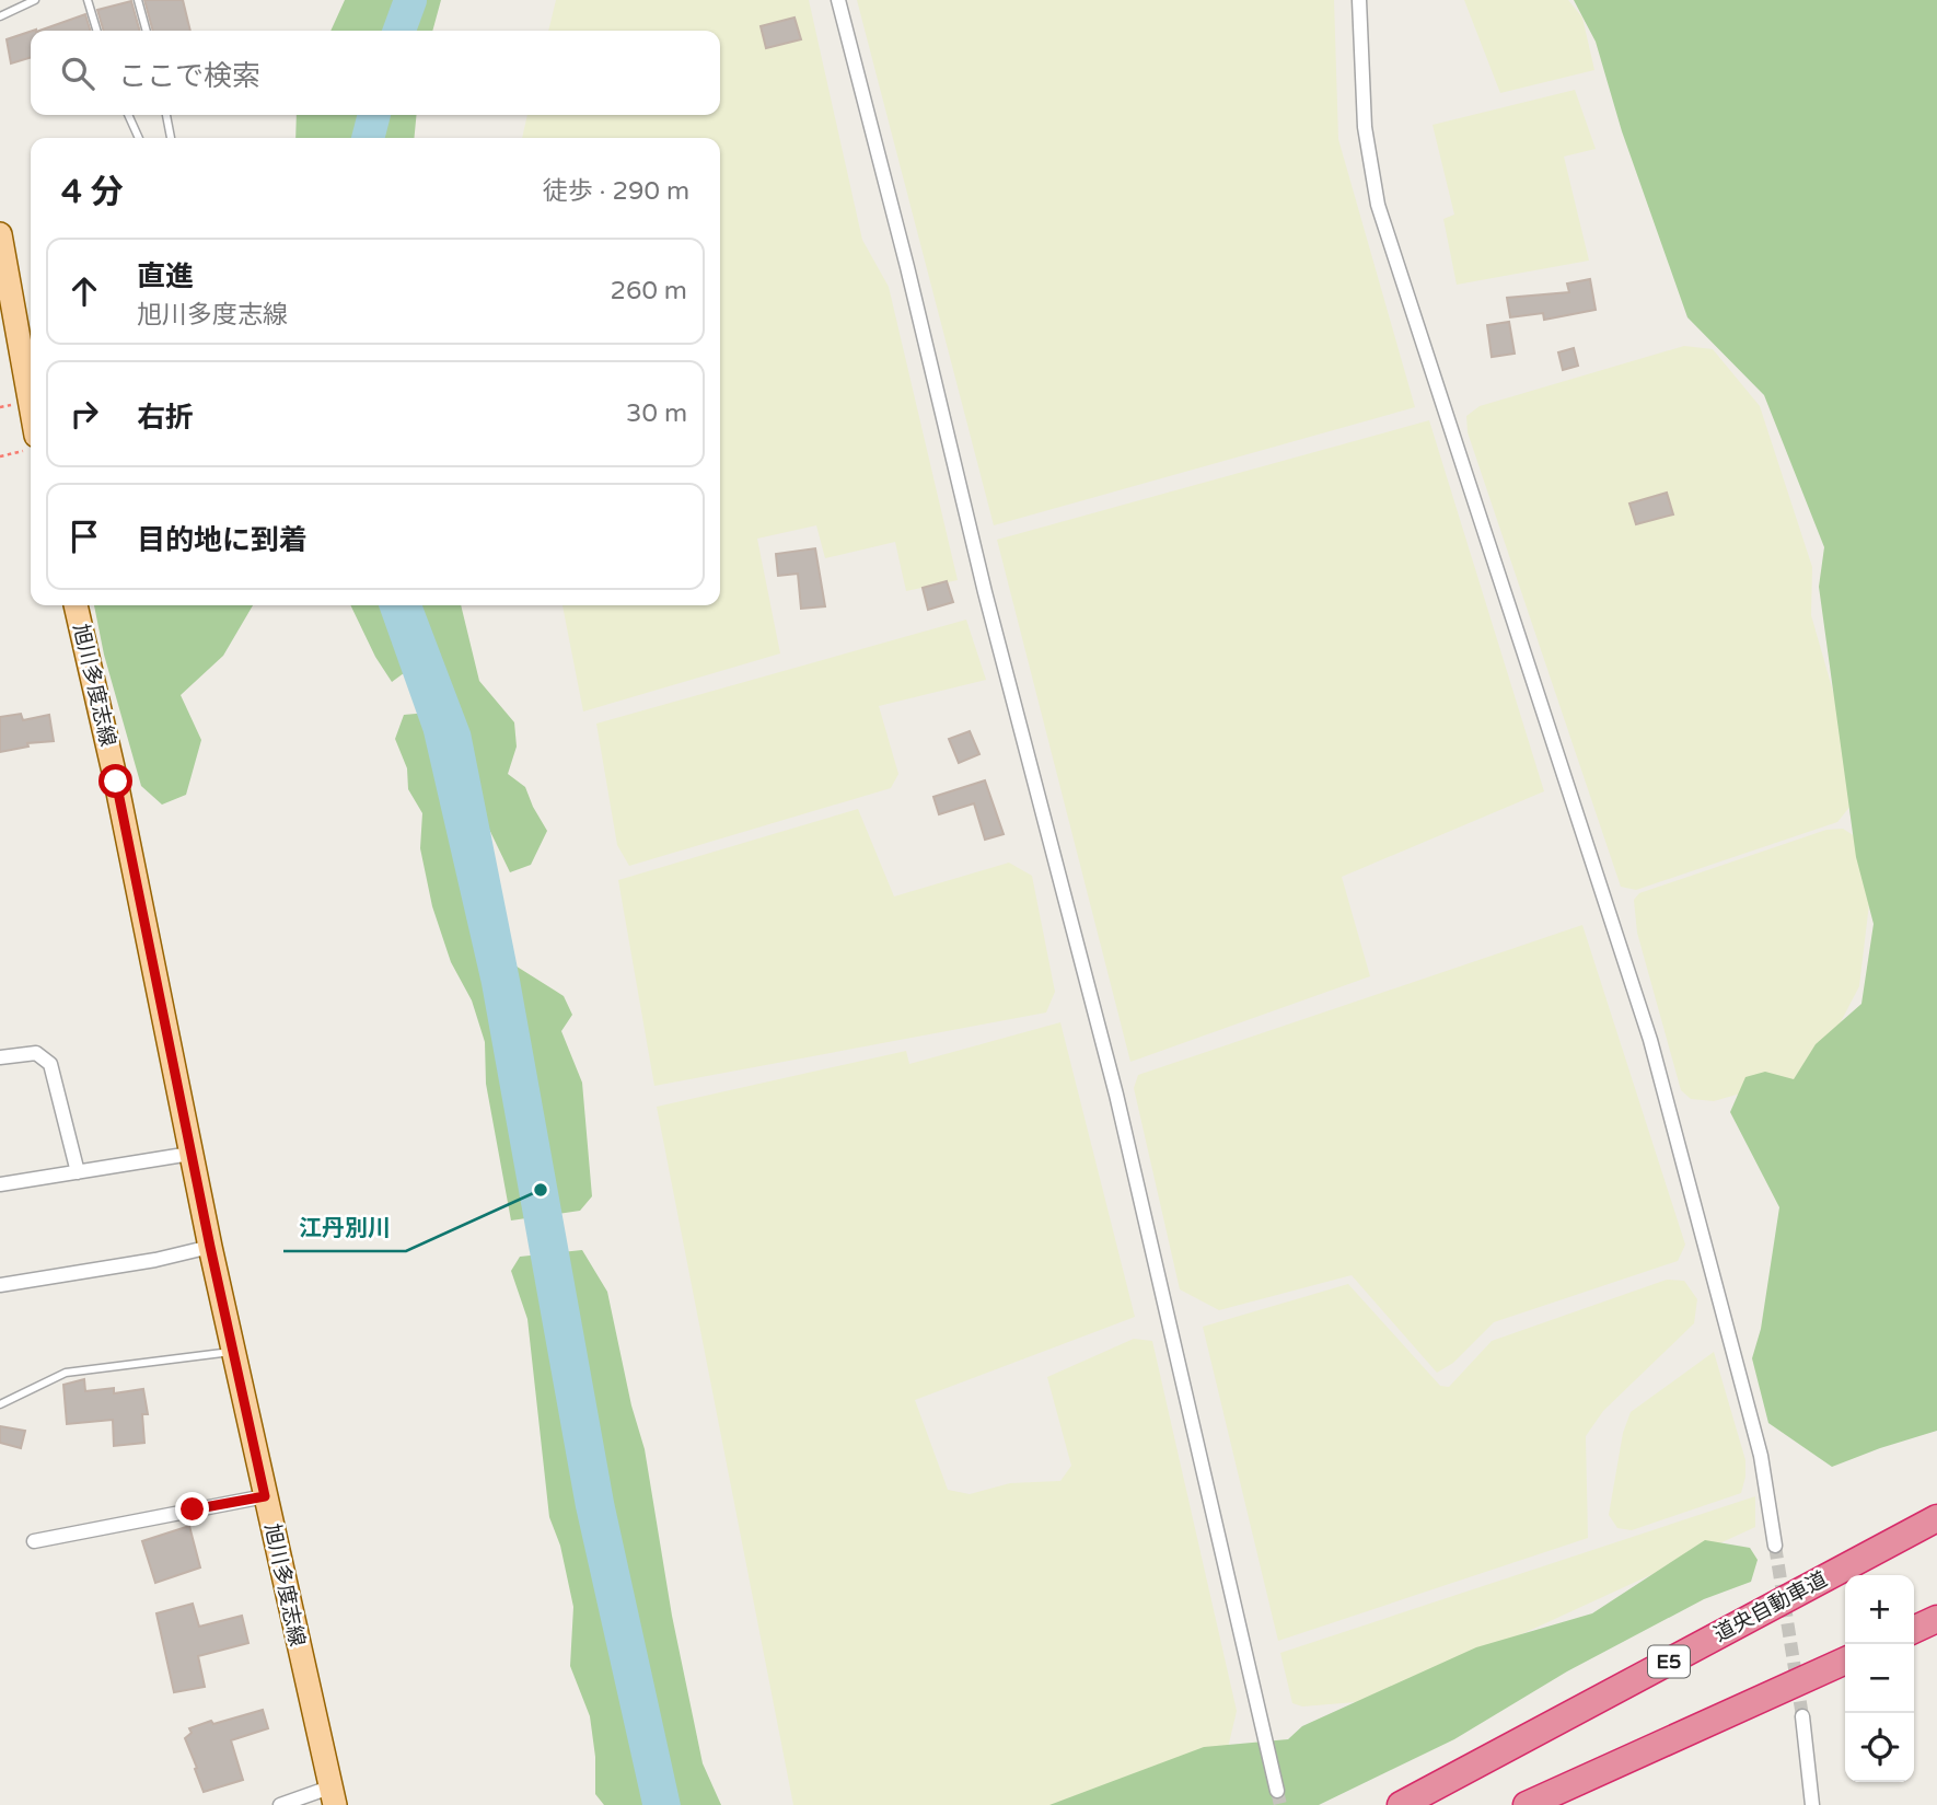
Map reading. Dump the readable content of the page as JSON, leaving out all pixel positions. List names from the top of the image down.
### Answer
{
  "streets": {
    "highway": ["道央自動車道", "E5"],
    "main road": ["旭川多度志線"]
  },
  "places": ["江丹別川"],
  "page": {
    "search": "ここで検索",
    "heading": ["4 分", "徒歩 · 290 m"],
    "list": [
      ["直進", "旭川多度志線", "260 m"],
      ["右折", "30 m"],
      "目的地に到着"
    ],
    "map_buttons": ["+", "−"]
  }
}
